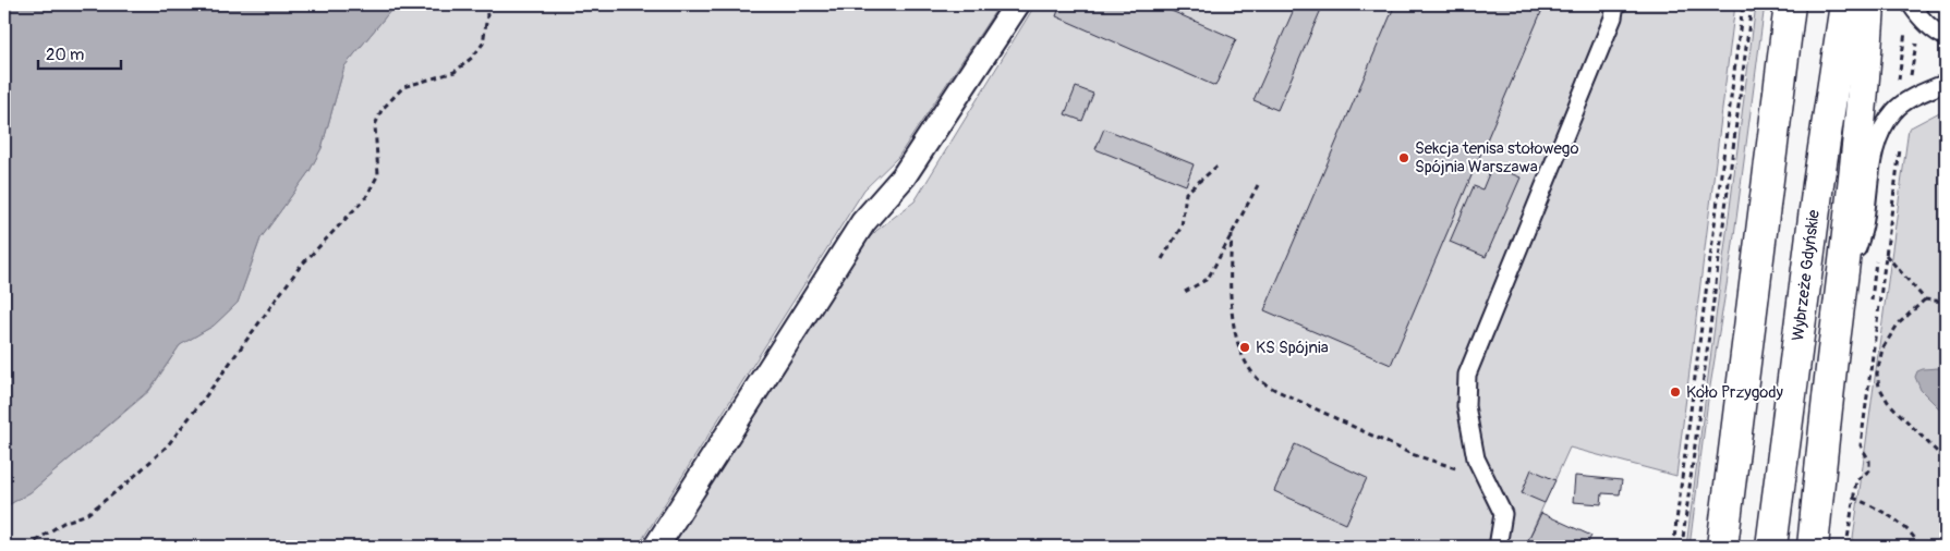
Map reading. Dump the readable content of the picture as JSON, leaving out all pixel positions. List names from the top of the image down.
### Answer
{
  "streets": {
    "main road": ["Wybrzeże Gdyńskie"]
  },
  "places": ["Sekcja tenisa stołowego Spójnia Warszawa", "KS Spójnia", "Koło Przygody"],
  "scale_bar": "20 m"
}
